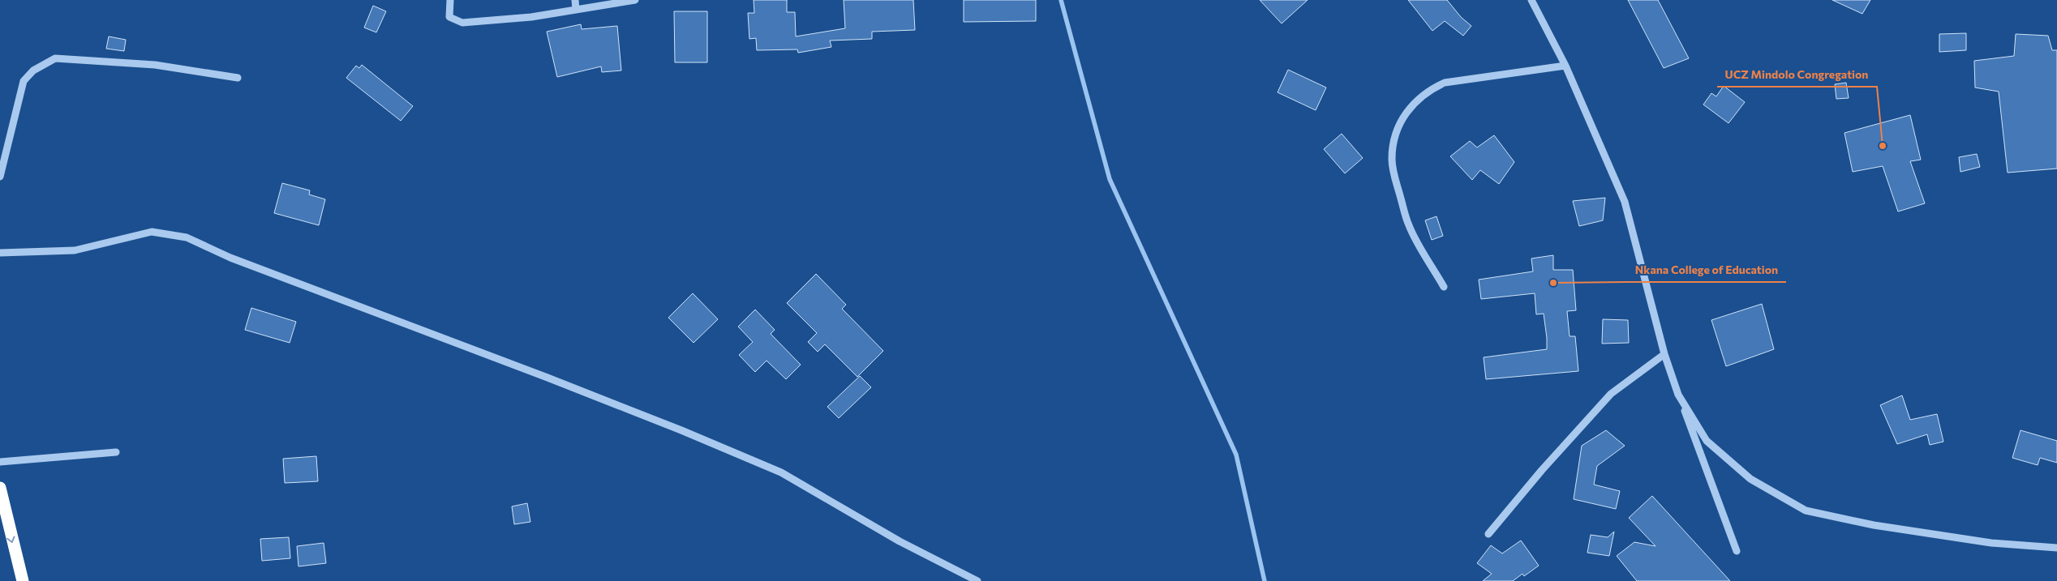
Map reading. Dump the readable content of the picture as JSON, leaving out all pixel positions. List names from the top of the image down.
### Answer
{
  "places": ["UCZ Mindolo Congregation", "Nkana College of Education"]
}
